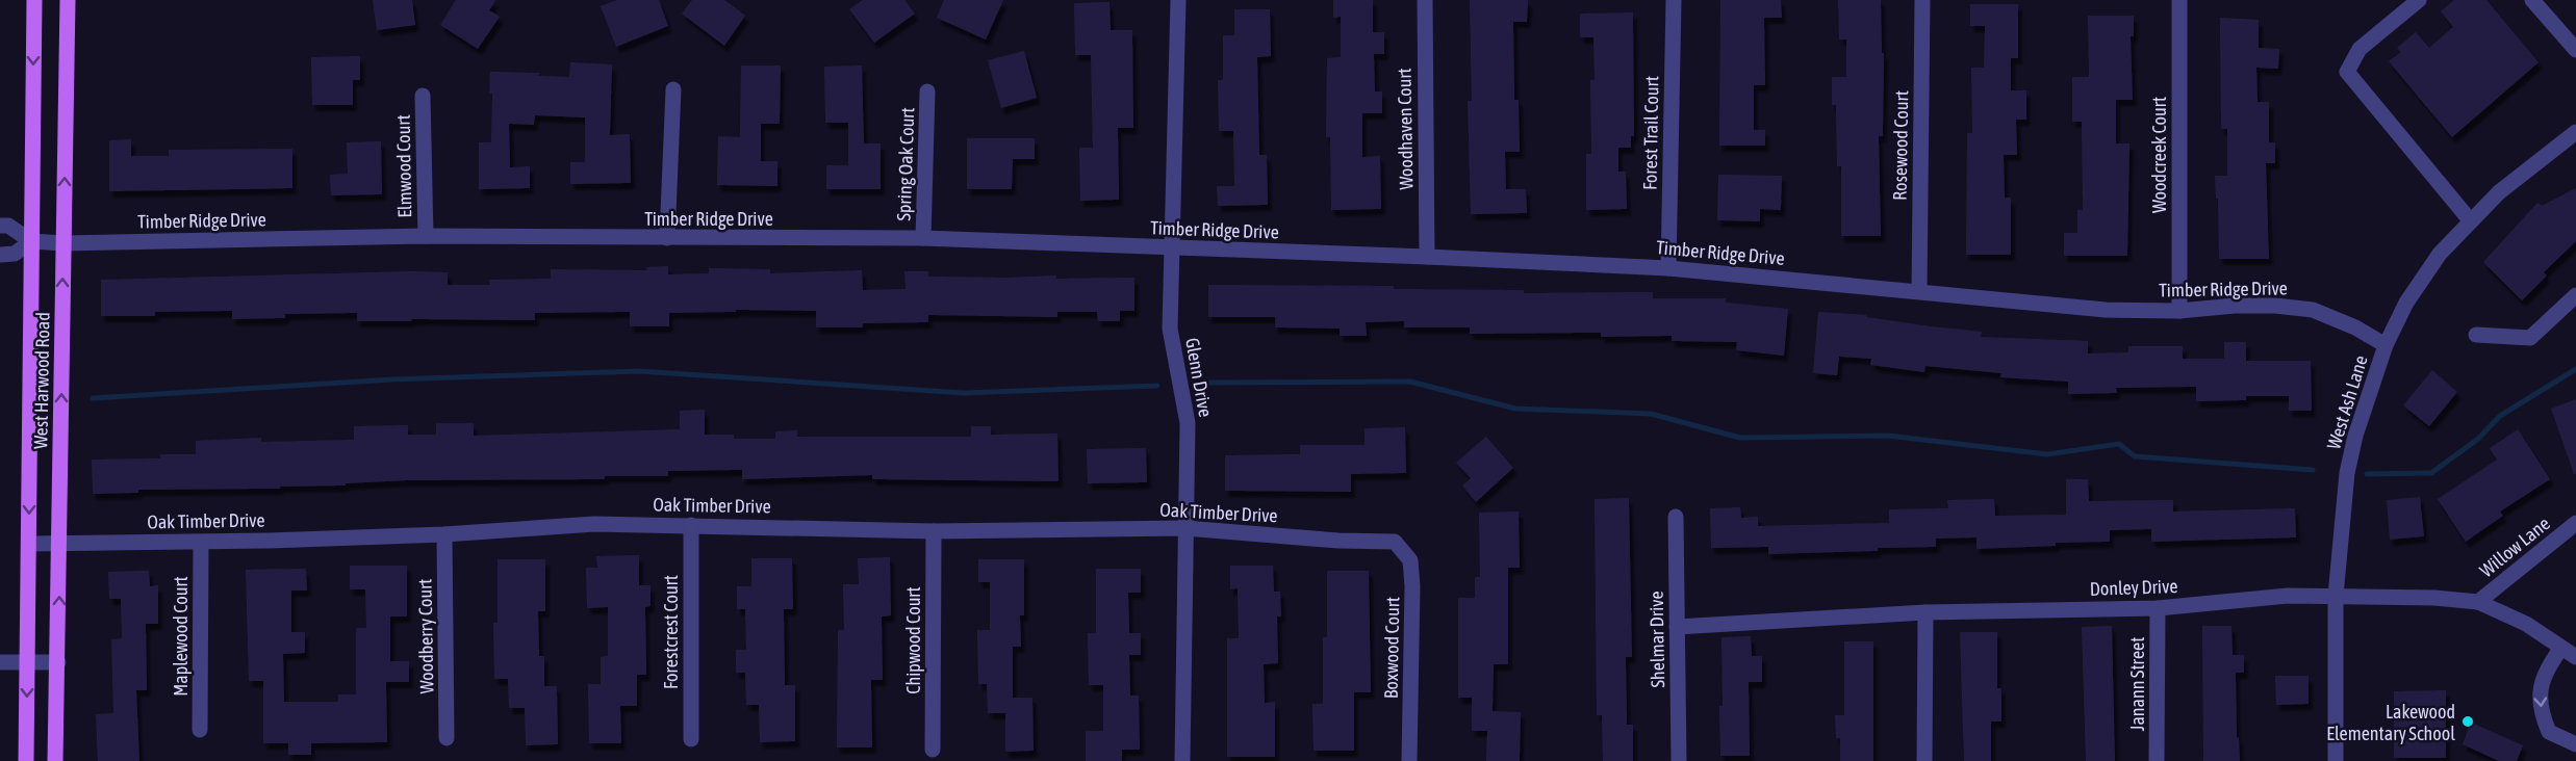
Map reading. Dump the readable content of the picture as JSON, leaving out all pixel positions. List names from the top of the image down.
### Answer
{
  "streets": {
    "main road": ["West Harwood Road"],
    "street": [
      "Woodhaven Court",
      "Forest Trail Court",
      "Rosewood Court",
      "Woodcreek Court",
      "Spring Oak Court",
      "Elmwood Court",
      "Timber Ridge Drive",
      "Glenn Drive",
      "West Ash Lane",
      "Oak Timber Drive",
      "Willow Lane",
      "Donley Drive",
      "Forestcrest Court",
      "Maplewood Court",
      "Woodberry Court",
      "Shelmar Drive",
      "Chipwood Court",
      "Boxwood Court",
      "Janann Street"
    ]
  },
  "crossings": [
    ["Woodhaven Court", "Timber Ridge Drive"],
    ["Forest Trail Court", "Timber Ridge Drive"],
    ["Rosewood Court", "Timber Ridge Drive"],
    ["Woodcreek Court", "Timber Ridge Drive"],
    ["Spring Oak Court", "Timber Ridge Drive"],
    ["Elmwood Court", "Timber Ridge Drive"],
    ["Timber Ridge Drive", "Glenn Drive"],
    ["Timber Ridge Drive", "West Harwood Road"],
    ["Timber Ridge Drive", "West Ash Lane"],
    ["Glenn Drive", "Oak Timber Drive"],
    ["West Harwood Road", "Oak Timber Drive"],
    ["West Ash Lane", "Donley Drive"],
    ["Oak Timber Drive", "Forestcrest Court"],
    ["Oak Timber Drive", "Maplewood Court"],
    ["Oak Timber Drive", "Woodberry Court"],
    ["Oak Timber Drive", "Chipwood Court"],
    ["Oak Timber Drive", "Boxwood Court"],
    ["Willow Lane", "Donley Drive"],
    ["Donley Drive", "Shelmar Drive"],
    ["Donley Drive", "Janann Street"]
  ],
  "places": ["Lakewood Elementary School"]
}
